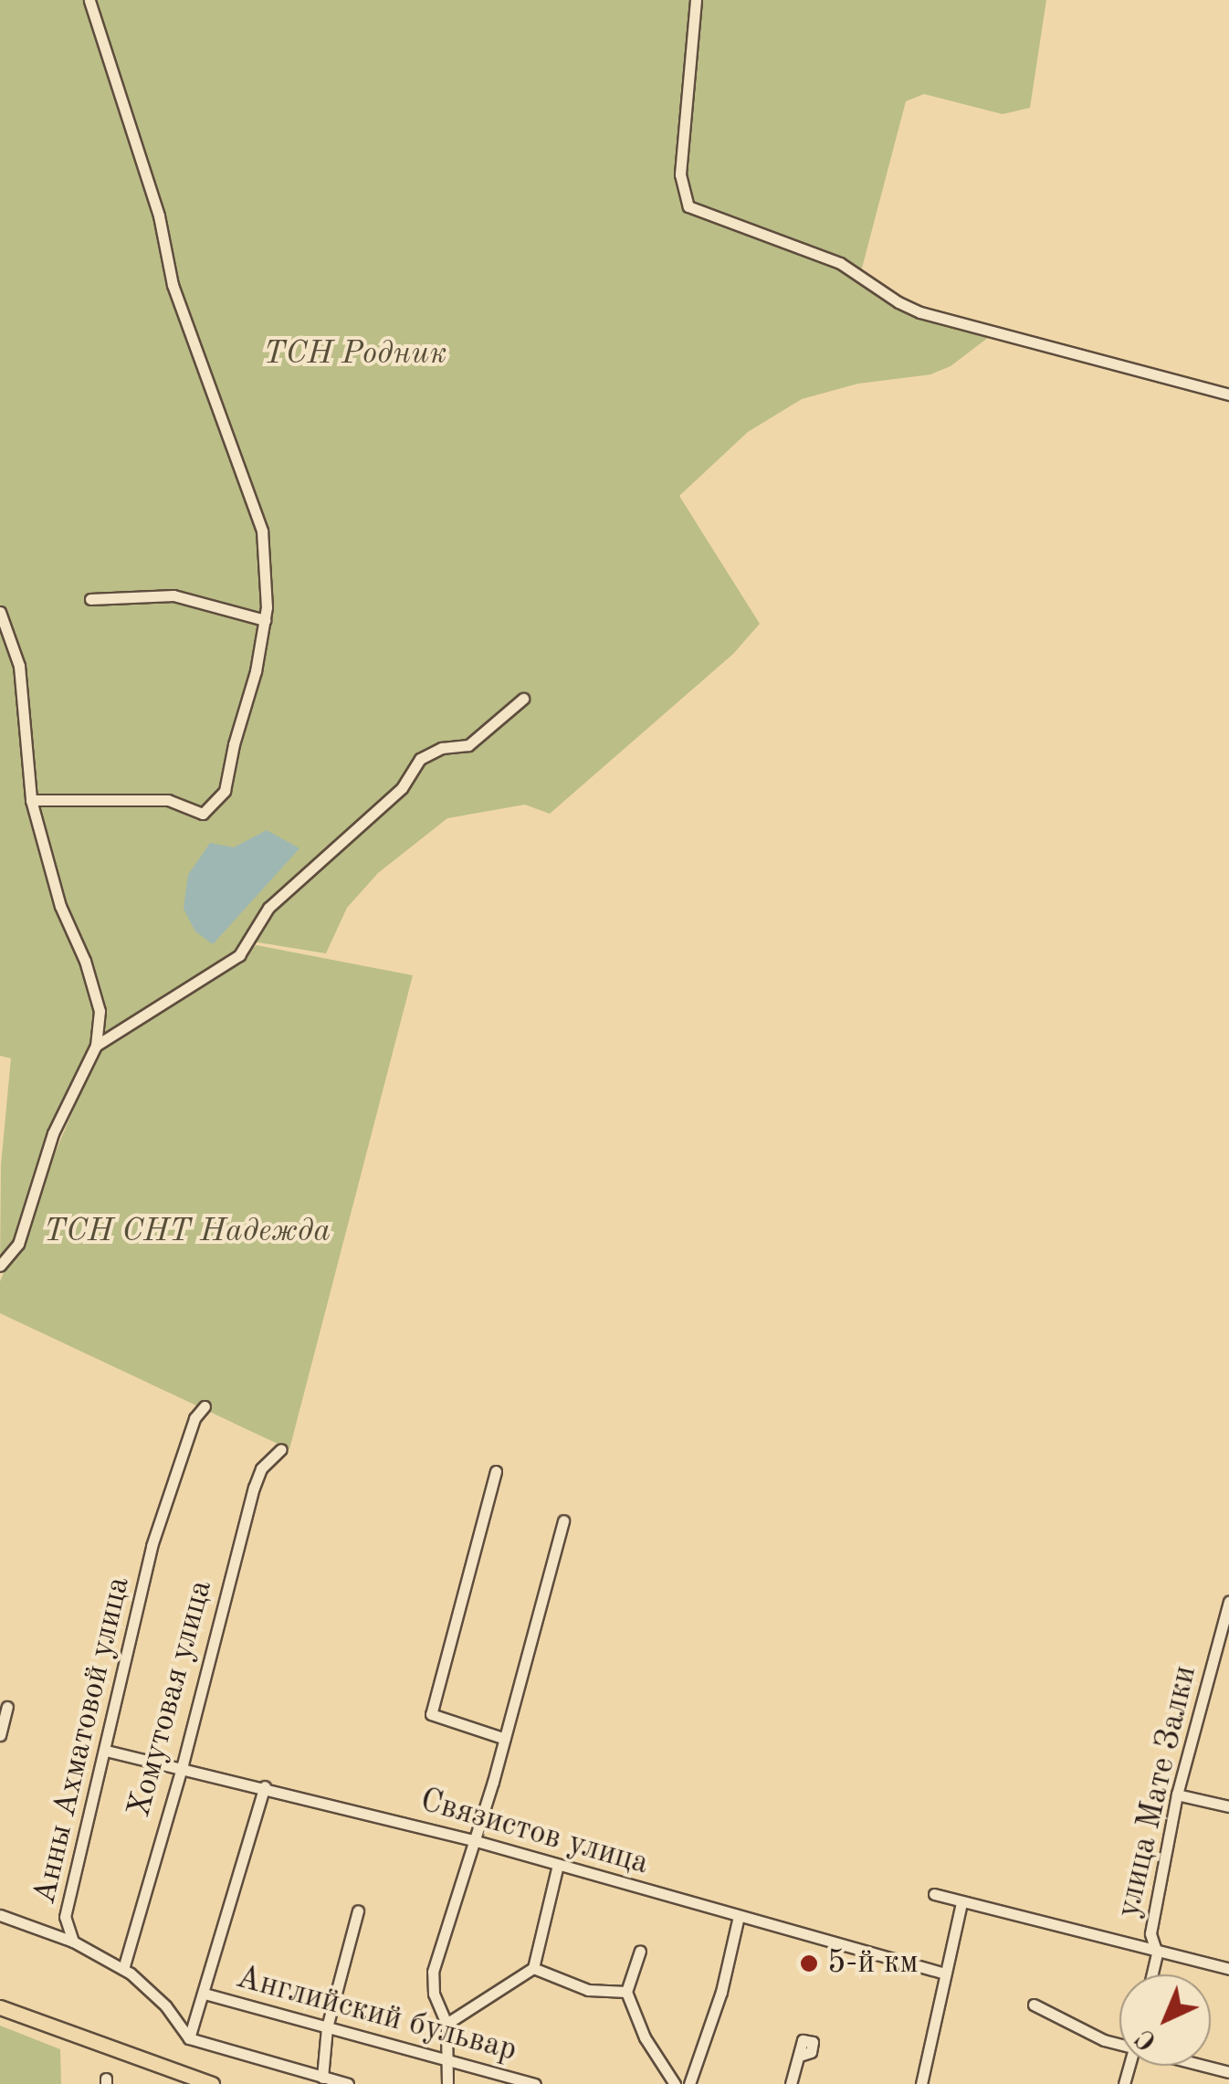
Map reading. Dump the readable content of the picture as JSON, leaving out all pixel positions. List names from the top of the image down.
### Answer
{
  "streets": {
    "street": [
      "Хомутовая улица",
      "Анны Ахматовой улица",
      "улица Мате Залки",
      "Связистов улица",
      "Английский бульвар"
    ]
  },
  "crossings": [
    ["Хомутовая улица", "Анны Ахматовой улица"],
    ["Хомутовая улица", "Связистов улица"],
    ["Анны Ахматовой улица", "Связистов улица"]
  ],
  "parks": ["ТСН Родник", "ТСН СНТ Надежда"],
  "places": ["5-й км"],
  "north": "bottom left"
}
